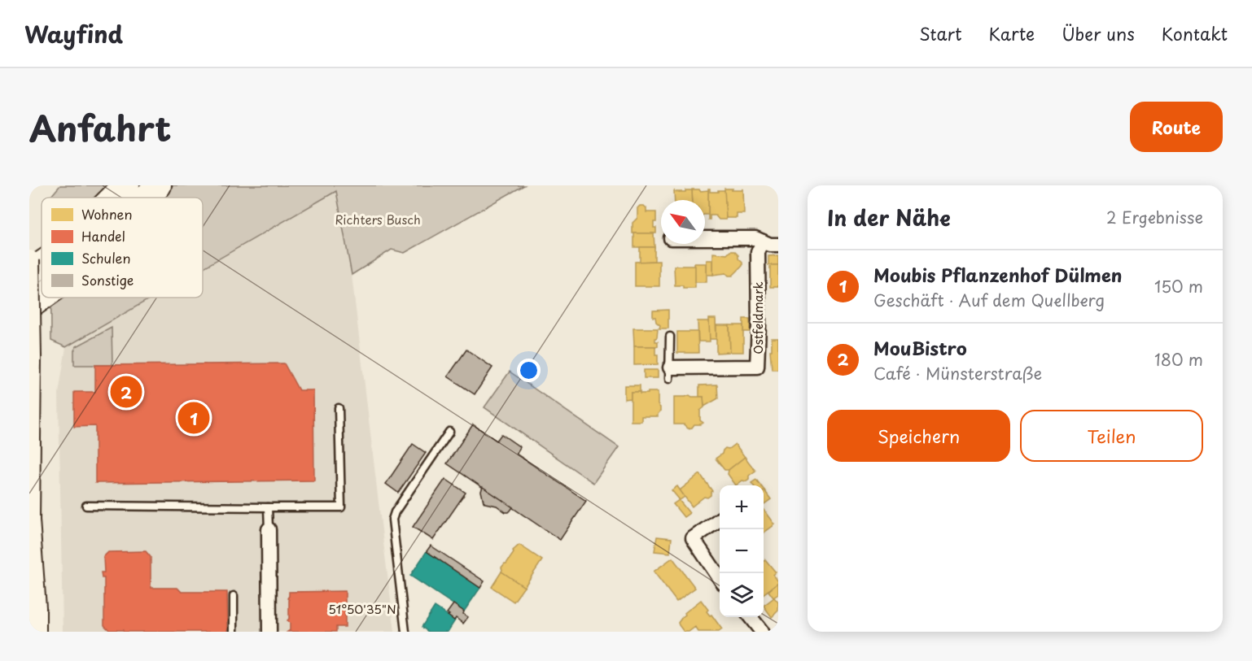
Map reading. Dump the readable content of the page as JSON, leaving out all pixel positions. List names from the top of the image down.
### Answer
{
  "streets": {
    "street": ["Ostfeldmark"]
  },
  "parks": ["Richters Busch"],
  "legend": [
    "Wohnen",
    "Handel",
    "Schulen",
    "Sonstige"
  ],
  "north": "top left",
  "page": {
    "header": "Wayfind",
    "nav": [
      "Start",
      "Karte",
      "Über uns",
      "Kontakt"
    ],
    "title": "Anfahrt",
    "buttons": [
      "Route",
      ["Speichern", "Teilen"]
    ],
    "heading": ["In der Nähe", "2 Ergebnisse"],
    "list": [
      {
        "mark": "1",
        "name": "Moubis Pflanzenhof Dülmen",
        "note": "Geschäft · Auf dem Quellberg",
        "value": "150 m"
      },
      {
        "mark": "2",
        "name": "MouBistro",
        "note": "Café · Münsterstraße",
        "value": "180 m"
      }
    ],
    "pins": ["2", "1"],
    "map_buttons": ["+", "−"]
  },
  "coordinates": ["51°50'35\"N"]
}
